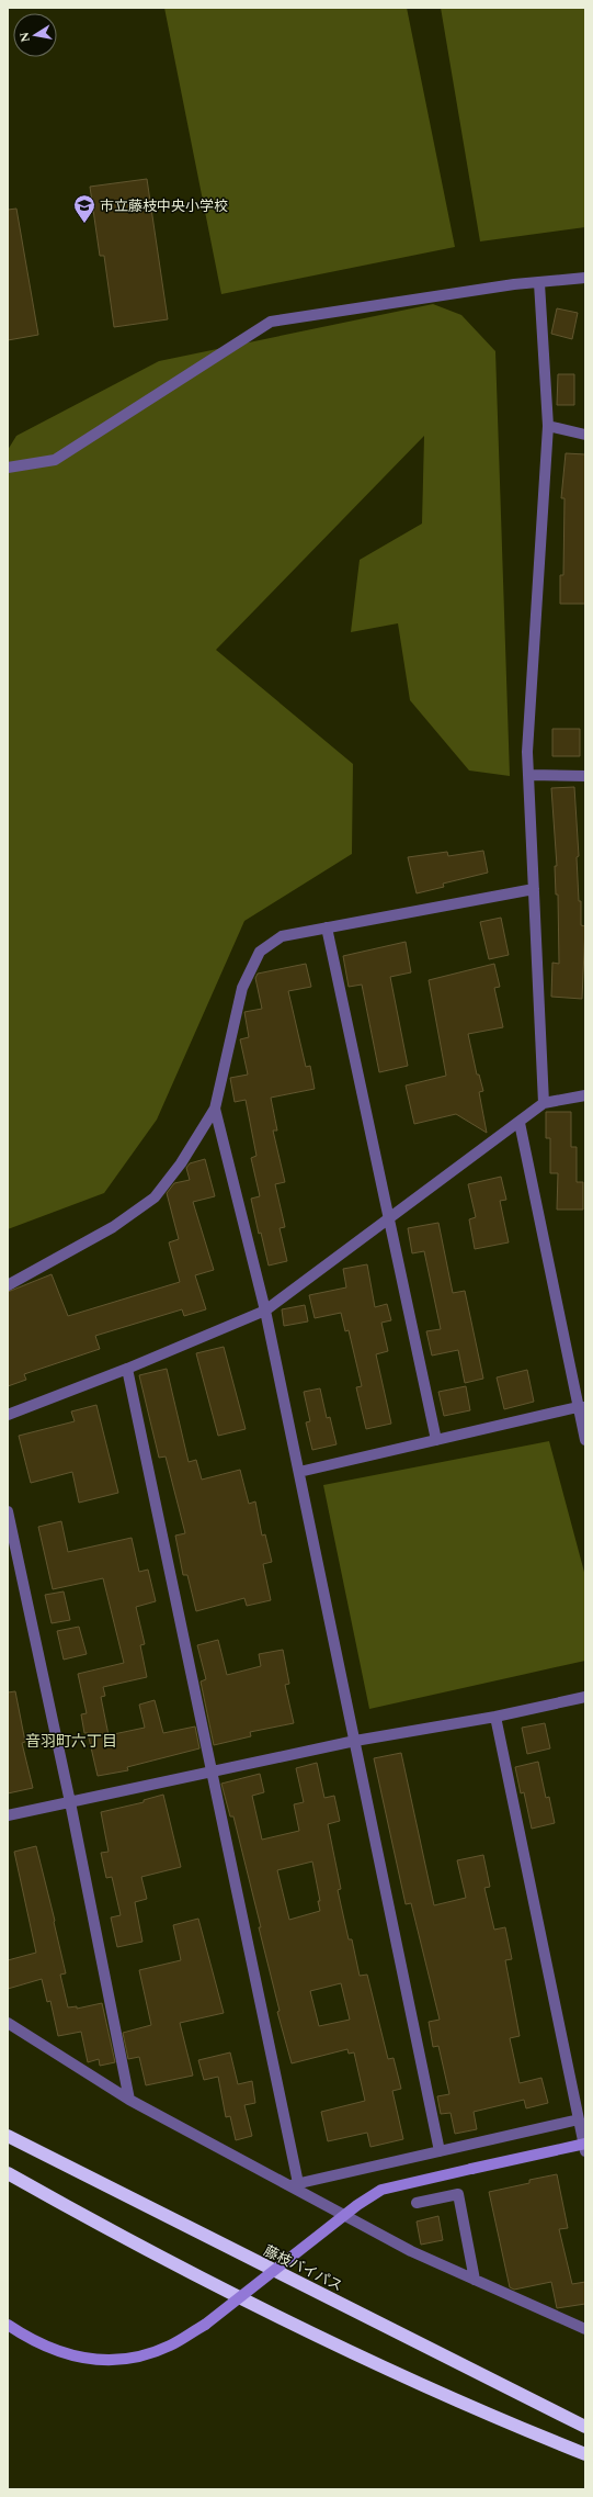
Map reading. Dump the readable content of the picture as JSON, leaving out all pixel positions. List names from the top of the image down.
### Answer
{
  "streets": {
    "highway": ["藤枝バイパス"]
  },
  "districts": ["音羽町六丁目"],
  "places": {
    "school or university": ["市立藤枝中央小学校"]
  },
  "north": "left"
}
